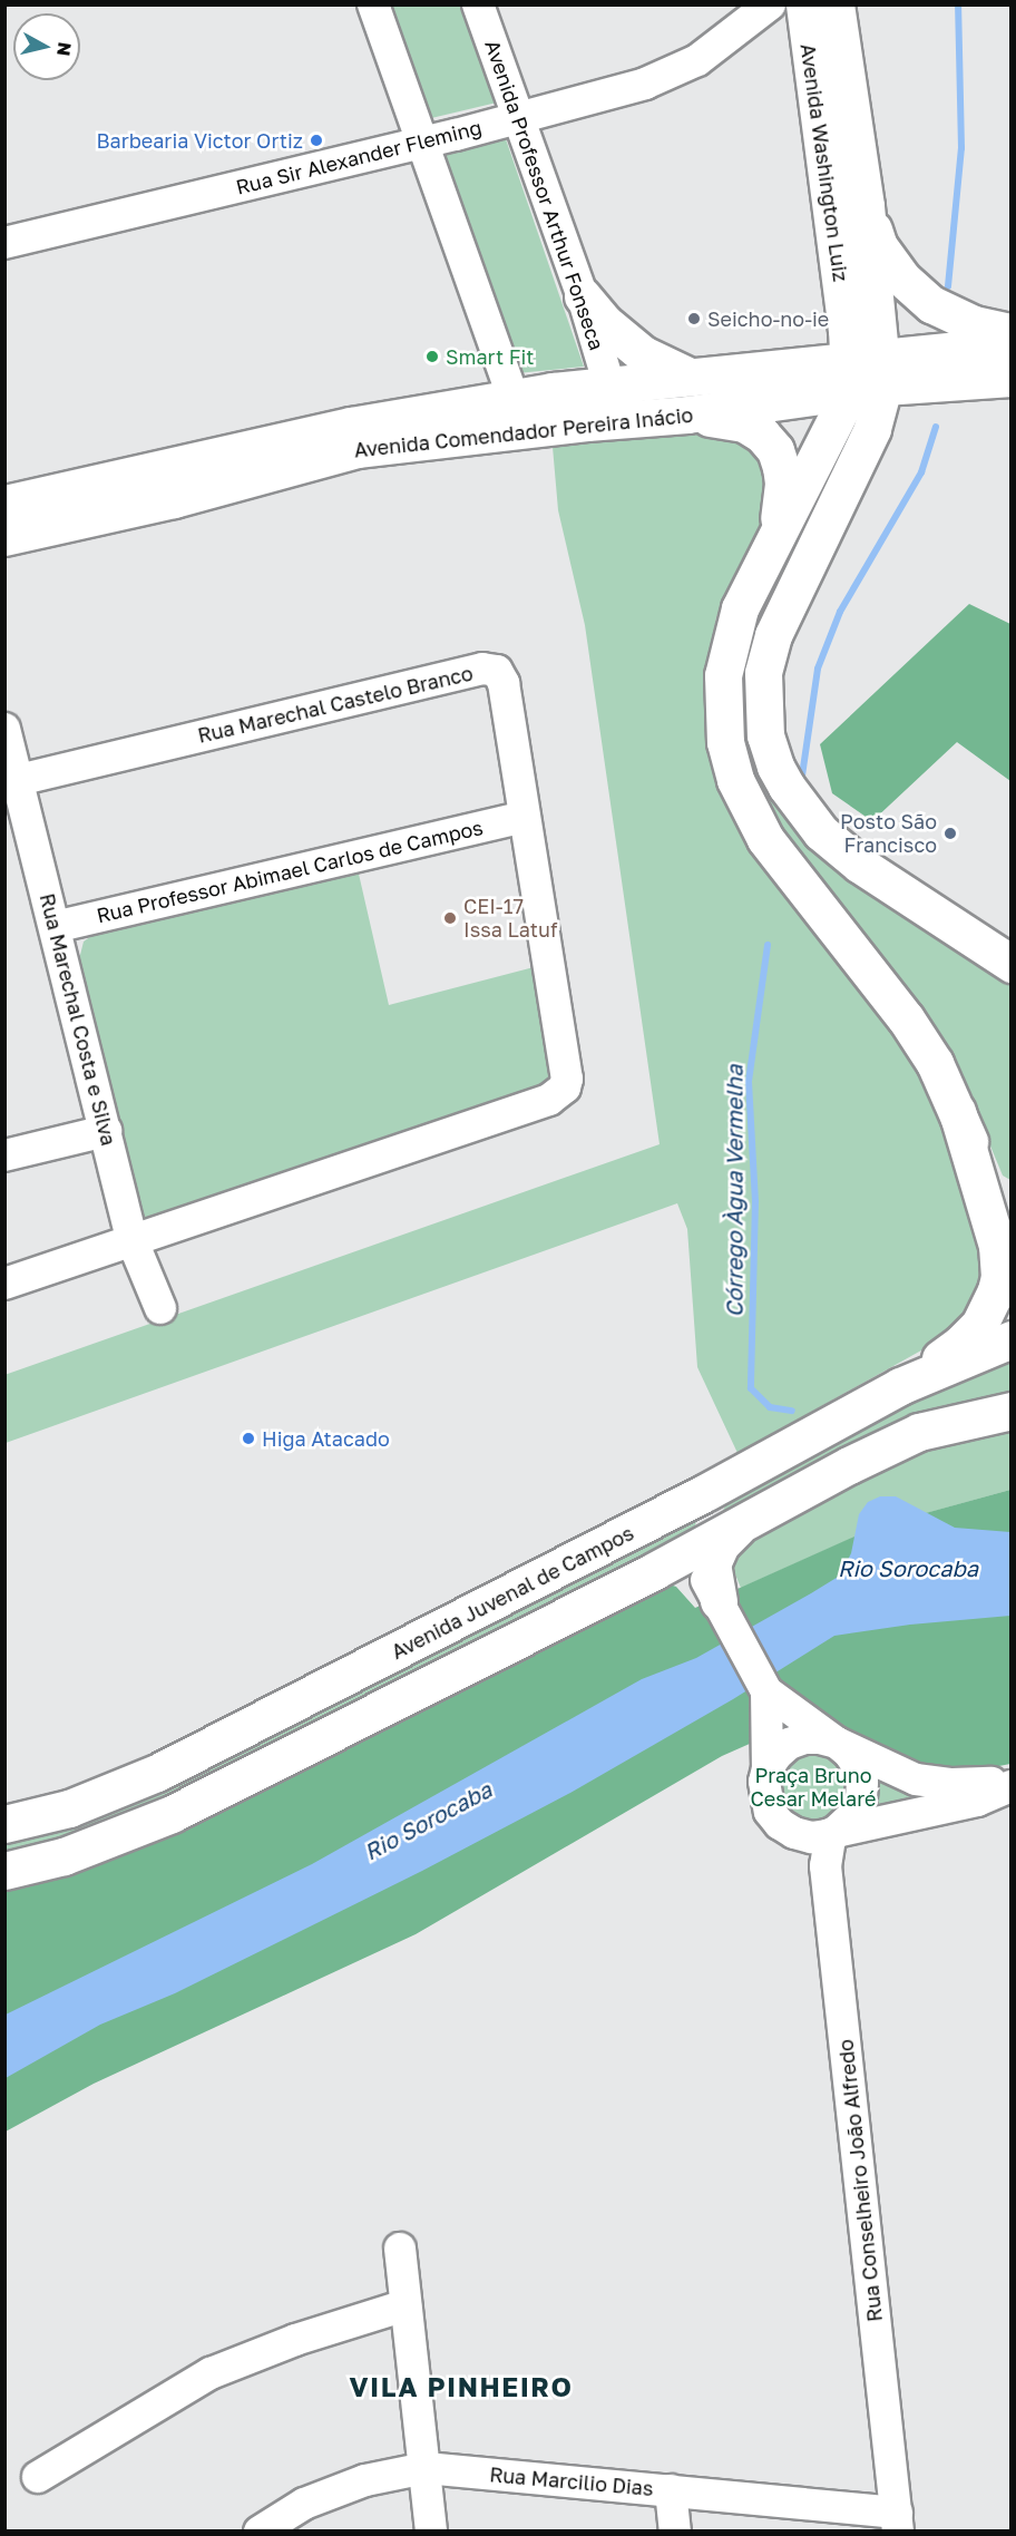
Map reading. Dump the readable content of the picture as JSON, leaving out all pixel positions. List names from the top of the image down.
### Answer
{
  "streets": {
    "main road": ["Avenida Washington Luiz", "Avenida Comendador Pereira Inácio", "Avenida Juvenal de Campos"],
    "street": [
      "Rua Sir Alexander Fleming",
      "Avenida Professor Arthur Fonseca",
      "Rua Marechal Castelo Branco",
      "Rua Professor Abimael Carlos de Campos",
      "Rua Marechal Costa e Silva",
      "Rua Conselheiro João Alfredo",
      "Rua Marcilio Dias"
    ]
  },
  "crossings": [
    ["Rua Sir Alexander Fleming", "Avenida Professor Arthur Fonseca"],
    ["Avenida Washington Luiz", "Avenida Comendador Pereira Inácio"],
    ["Avenida Professor Arthur Fonseca", "Avenida Comendador Pereira Inácio"],
    ["Rua Marechal Castelo Branco", "Rua Professor Abimael Carlos de Campos"],
    ["Rua Marechal Castelo Branco", "Rua Marechal Costa e Silva"],
    ["Rua Professor Abimael Carlos de Campos", "Rua Marechal Costa e Silva"],
    ["Rua Conselheiro João Alfredo", "Rua Marcilio Dias"]
  ],
  "districts": ["VILA PINHEIRO"],
  "water": ["Córrego Àgua Vermelha", "Rio Sorocaba"],
  "parks": ["Praça Bruno Cesar Melaré"],
  "places": [
    "Barbearia Victor Ortiz",
    "Seicho-no-ie",
    "Smart Fit",
    "Posto São Francisco",
    "CEI-17 Issa Latuf",
    "Higa Atacado"
  ],
  "north": "right"
}
